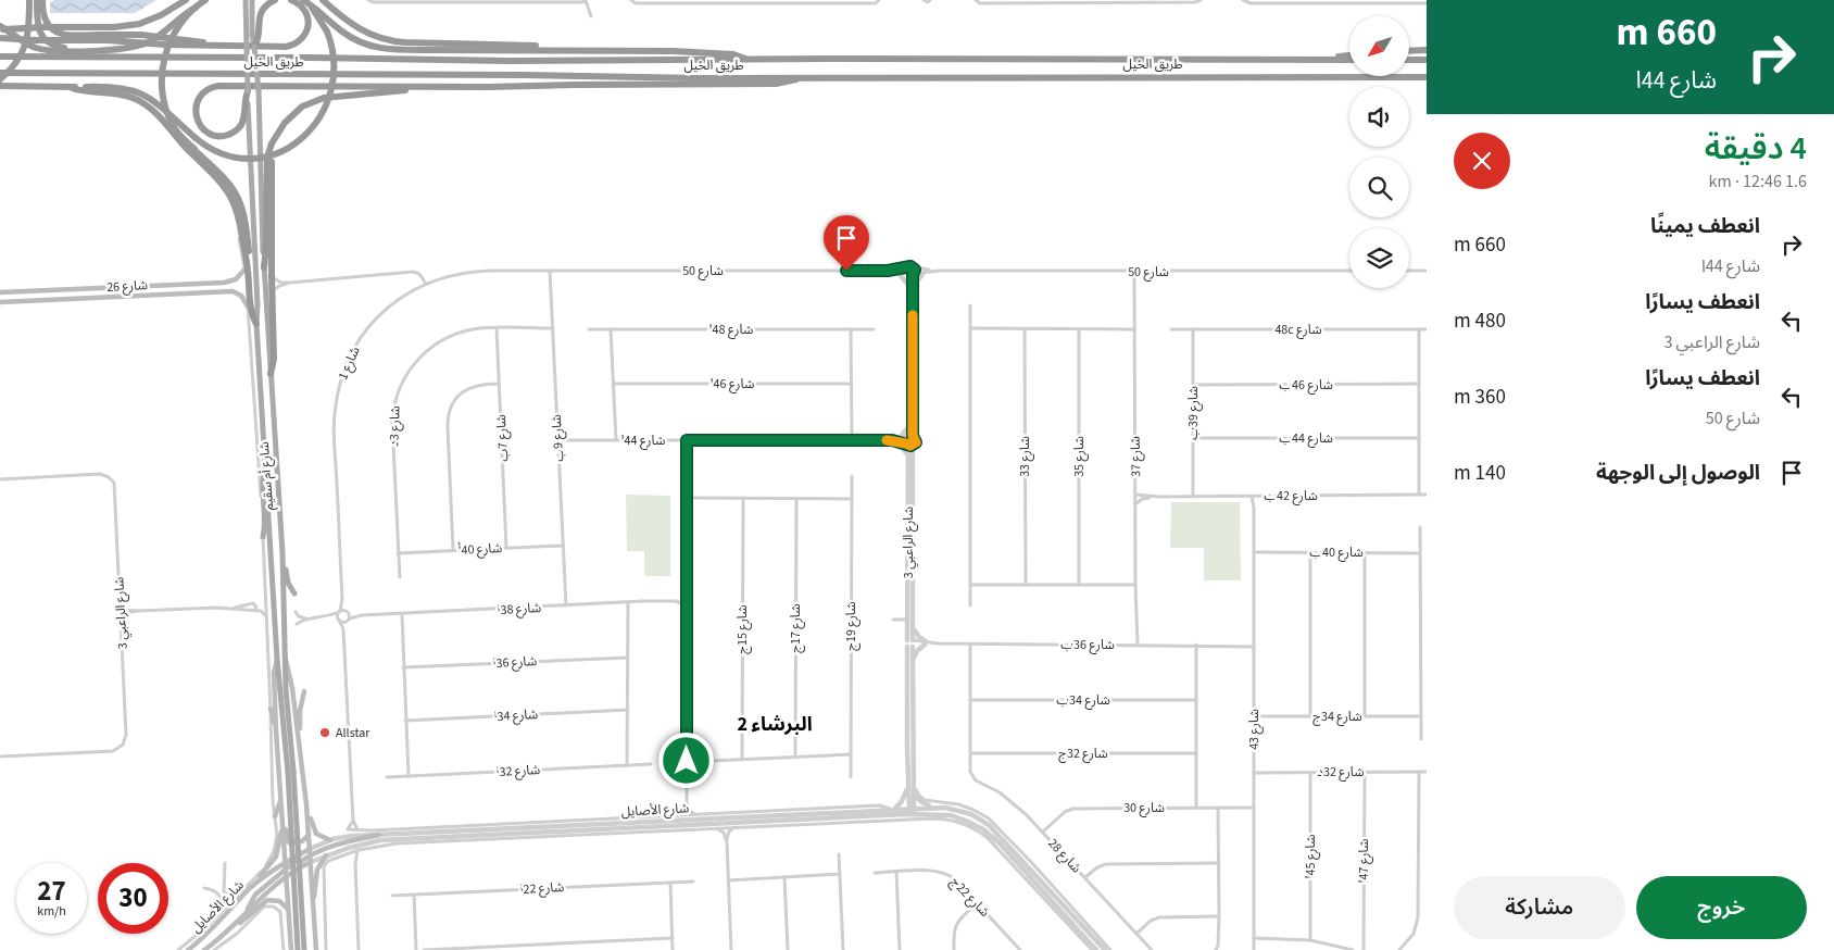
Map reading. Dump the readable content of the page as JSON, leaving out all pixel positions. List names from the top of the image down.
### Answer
{
  "streets": {
    "highway": ["طريق الخيل"],
    "main road": ["شارع 26", "شارع أم سقيم", "شارع الأصايل"],
    "street": [
      "شارع 50",
      "شارع 48ا",
      "48c شارع",
      "شارع 1",
      "شارع 46ا",
      "شارع 46ب",
      "شارع 39ب",
      "شارع 3د",
      "شارع 7ب",
      "شارع 9ب",
      "شارع 44ب",
      "شارع 44ا",
      "شارع 33",
      "شارع 35",
      "شارع 37",
      "شارع 42ب",
      "شارع الراعبي 3",
      "شارع 40أ",
      "شارع 40ب",
      "شارع 38ا",
      "شارع 19ج",
      "شارع 17ج",
      "شارع 15ج",
      "شارع 36ب",
      "شارع 36ا",
      "شارع 34ب",
      "شارع 34ا",
      "شارع 34ج",
      "شارع 43",
      "شارع 32ج",
      "شارع 32ا",
      "شارع 32د",
      "شارع 30",
      "شارع 28",
      "شارع 45ا",
      "شارع 47ا",
      "شارع 22ا",
      "شارع 22ج"
    ]
  },
  "crossings": [
    ["شارع 50", "شارع 1"],
    ["شارع 50", "شارع 9ب"],
    ["شارع 50", "شارع 37"],
    ["شارع 50", "شارع الراعبي 3"],
    ["48c شارع", "شارع 39ب"],
    ["شارع 1", "شارع 9ب"],
    ["شارع 1", "شارع 38ا"],
    ["شارع 46ب", "شارع 39ب"],
    ["شارع 39ب", "شارع 44ب"],
    ["شارع 39ب", "شارع 42ب"],
    ["شارع 3د", "شارع 7ب"],
    ["شارع 3د", "شارع 9ب"],
    ["شارع 3د", "شارع 40أ"],
    ["شارع 7ب", "شارع 40أ"],
    ["شارع 9ب", "شارع 44ا"],
    ["شارع 9ب", "شارع 40أ"],
    ["شارع 9ب", "شارع 38ا"],
    ["شارع 44ا", "شارع الراعبي 3"],
    ["شارع 37", "شارع 42ب"],
    ["شارع 37", "شارع 36ب"],
    ["شارع 42ب", "شارع 43"],
    ["شارع الراعبي 3", "شارع 36ب"],
    ["شارع الراعبي 3", "شارع الأصايل"],
    ["شارع 40ب", "شارع 43"],
    ["شارع 36ب", "شارع 43"],
    ["شارع 34ج", "شارع 43"],
    ["شارع 43", "شارع 32د"],
    ["شارع 43", "شارع 30"],
    ["شارع 32ج", "شارع 28"],
    ["شارع 32د", "شارع 45ا"],
    ["شارع 32د", "شارع 47ا"],
    ["شارع 30", "شارع 28"]
  ],
  "districts": ["البرشاء 2"],
  "places": ["Allstar"],
  "north": "bottom left",
  "page": {
    "turn": ["660 m", "شارع 44ا"],
    "heading": ["4 دقيقة", "1.6 km · 12:46"],
    "list": [
      {
        "name": "انعطف يمينًا",
        "note": "شارع 44ا",
        "value": "660 m"
      },
      {
        "name": "انعطف يسارًا",
        "note": "شارع الراعبي 3",
        "value": "480 m"
      },
      {
        "name": "انعطف يسارًا",
        "note": "شارع 50",
        "value": "360 m"
      },
      {
        "name": "الوصول إلى الوجهة",
        "value": "140 m"
      }
    ],
    "speed": "27 km/h",
    "limit": "30",
    "buttons": ["خروج", "مشاركة"]
  }
}
